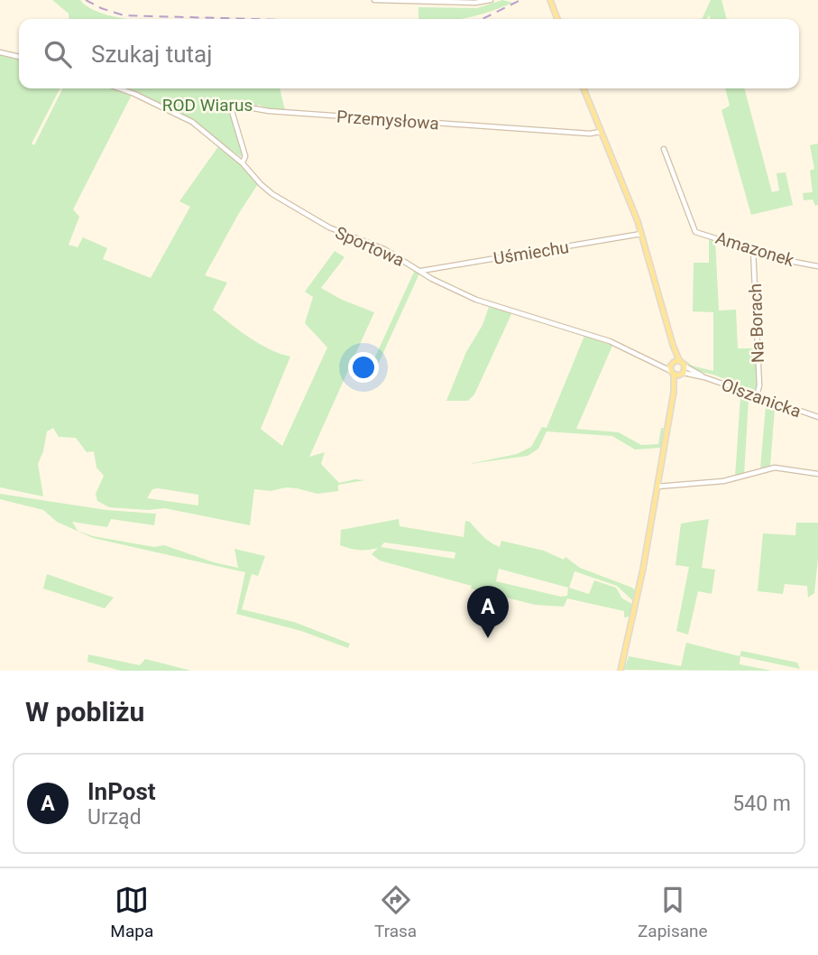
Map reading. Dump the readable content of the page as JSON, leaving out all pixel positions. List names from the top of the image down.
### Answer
{
  "streets": {
    "street": [
      "Przemysłowa",
      "Sportowa",
      "Amazonek",
      "Uśmiechu",
      "Na Borach",
      "Olszanicka"
    ]
  },
  "crossings": [
    ["Przemysłowa", "Sportowa"],
    ["Sportowa", "Uśmiechu"],
    ["Sportowa", "Olszanicka"],
    ["Amazonek", "Na Borach"],
    ["Na Borach", "Olszanicka"]
  ],
  "parks": ["ROD Wiarus"],
  "page": {
    "search": "Szukaj tutaj",
    "pins": "A",
    "heading": "W pobliżu",
    "list": [
      {
        "mark": "A",
        "name": "InPost",
        "note": "Urząd",
        "value": "540 m"
      }
    ],
    "nav": ["Mapa", "Trasa", "Zapisane"]
  }
}
